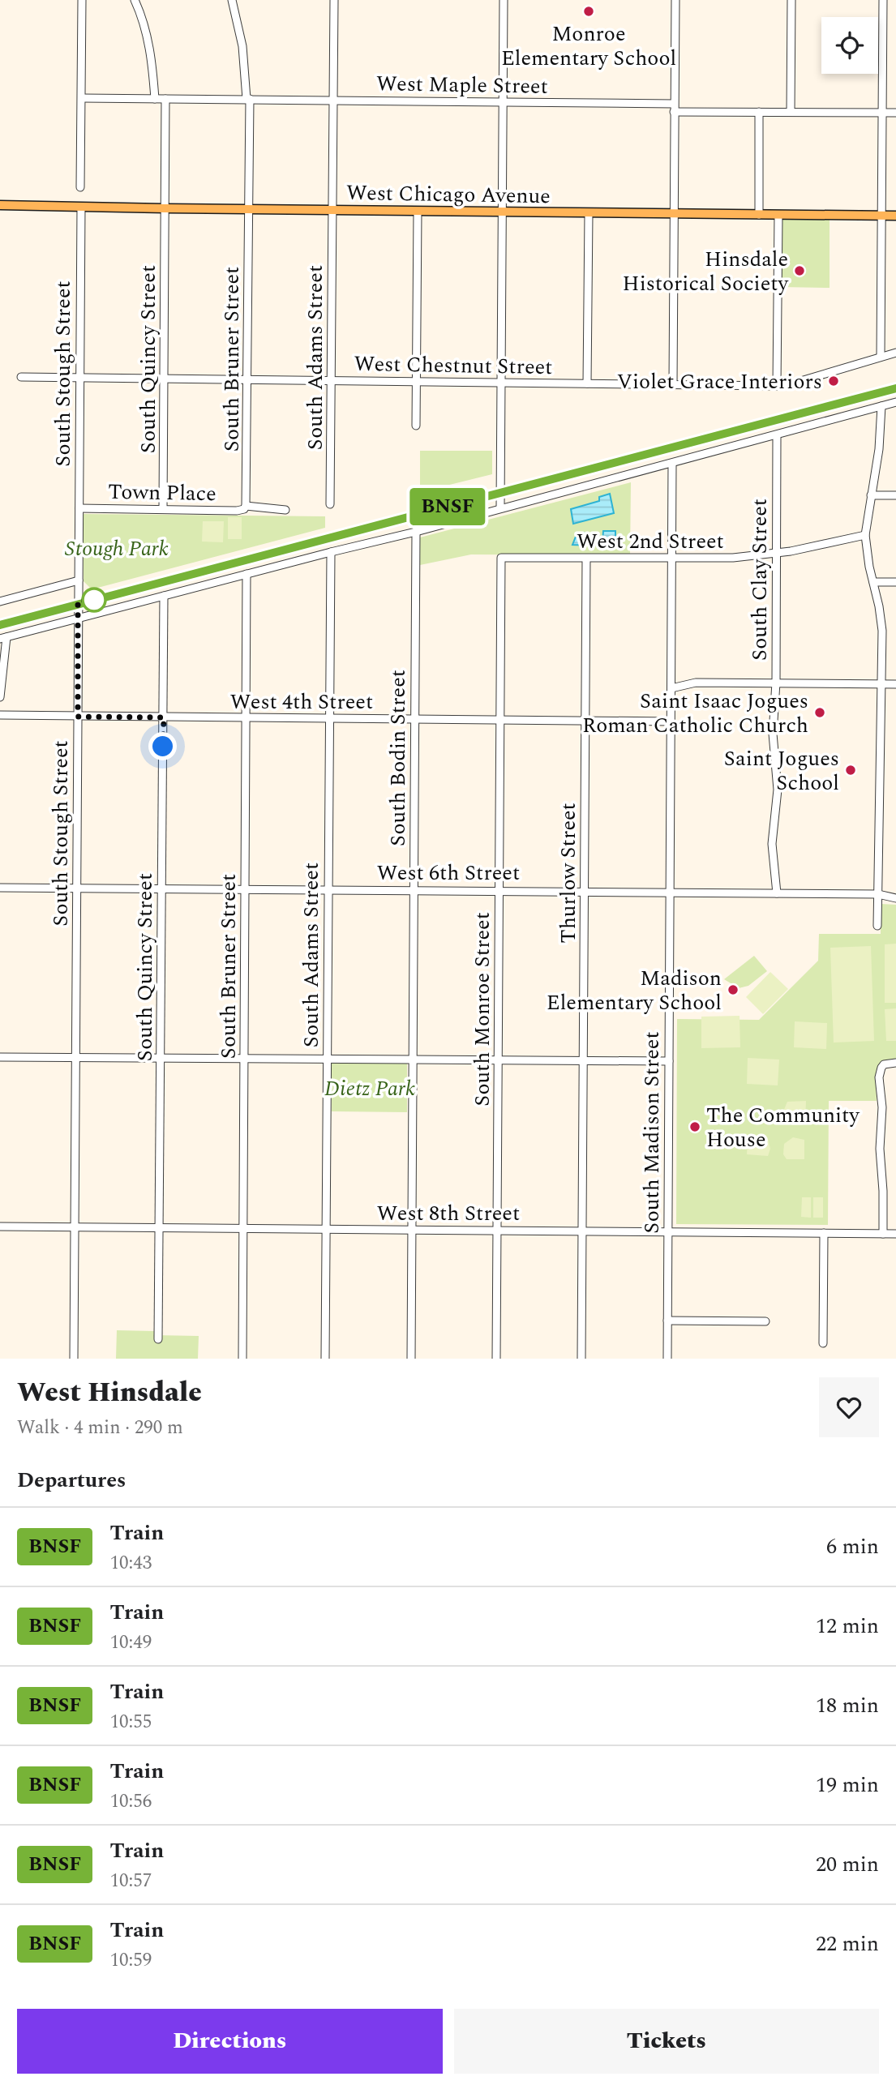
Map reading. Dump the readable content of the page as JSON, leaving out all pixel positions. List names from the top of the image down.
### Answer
{
  "streets": {
    "main road": ["West Chicago Avenue"],
    "street": [
      "West Maple Street",
      "South Adams Street",
      "South Quincy Street",
      "South Bruner Street",
      "West Chestnut Street",
      "South Stough Street",
      "Town Place",
      "West 2nd Street",
      "South Clay Street",
      "West 4th Street",
      "South Bodin Street",
      "West 6th Street",
      "Thurlow Street",
      "South Monroe Street",
      "South Madison Street",
      "West 8th Street"
    ]
  },
  "crossings": [
    ["West Maple Street", "South Adams Street"],
    ["West Maple Street", "South Quincy Street"],
    ["West Maple Street", "South Bruner Street"],
    ["West Chicago Avenue", "South Adams Street"],
    ["West Chicago Avenue", "South Quincy Street"],
    ["West Chicago Avenue", "South Bruner Street"],
    ["West Chicago Avenue", "South Stough Street"],
    ["South Adams Street", "West Chestnut Street"],
    ["South Adams Street", "West 4th Street"],
    ["South Adams Street", "West 6th Street"],
    ["South Adams Street", "West 8th Street"],
    ["South Quincy Street", "West Chestnut Street"],
    ["South Quincy Street", "Town Place"],
    ["South Quincy Street", "West 4th Street"],
    ["South Quincy Street", "West 6th Street"],
    ["South Quincy Street", "West 8th Street"],
    ["South Bruner Street", "West Chestnut Street"],
    ["South Bruner Street", "Town Place"],
    ["South Bruner Street", "West 4th Street"],
    ["South Bruner Street", "West 6th Street"],
    ["South Bruner Street", "West 8th Street"],
    ["West Chestnut Street", "South Stough Street"],
    ["South Stough Street", "Town Place"],
    ["South Stough Street", "West 4th Street"],
    ["South Stough Street", "West 6th Street"],
    ["South Stough Street", "West 8th Street"],
    ["West 2nd Street", "South Clay Street"],
    ["West 2nd Street", "Thurlow Street"],
    ["West 2nd Street", "South Monroe Street"],
    ["West 2nd Street", "South Madison Street"],
    ["South Clay Street", "West 6th Street"],
    ["West 4th Street", "South Bodin Street"],
    ["West 4th Street", "Thurlow Street"],
    ["West 4th Street", "South Monroe Street"],
    ["West 4th Street", "South Madison Street"],
    ["South Bodin Street", "West 6th Street"],
    ["South Bodin Street", "West 8th Street"],
    ["West 6th Street", "Thurlow Street"],
    ["West 6th Street", "South Monroe Street"],
    ["West 6th Street", "South Madison Street"],
    ["Thurlow Street", "West 8th Street"],
    ["South Monroe Street", "West 8th Street"],
    ["South Madison Street", "West 8th Street"]
  ],
  "parks": ["Stough Park", "Dietz Park"],
  "places": [
    "Monroe Elementary School",
    "Hinsdale Historical Society",
    "Violet Grace Interiors",
    "Saint Isaac Jogues Roman Catholic Church",
    "Saint Jogues School",
    "Madison Elementary School",
    "The Community House"
  ],
  "page": {
    "on_map": "BNSF",
    "heading": [
      ["West Hinsdale", "Walk · 4 min · 290 m"],
      "Departures"
    ],
    "list": [
      {
        "mark": "BNSF",
        "name": "Train",
        "note": "10:43",
        "value": "6 min"
      },
      {
        "mark": "BNSF",
        "name": "Train",
        "note": "10:49",
        "value": "12 min"
      },
      {
        "mark": "BNSF",
        "name": "Train",
        "note": "10:55",
        "value": "18 min"
      },
      {
        "mark": "BNSF",
        "name": "Train",
        "note": "10:56",
        "value": "19 min"
      },
      {
        "mark": "BNSF",
        "name": "Train",
        "note": "10:57",
        "value": "20 min"
      },
      {
        "mark": "BNSF",
        "name": "Train",
        "note": "10:59",
        "value": "22 min"
      }
    ],
    "buttons": ["Directions", "Tickets"]
  }
}
